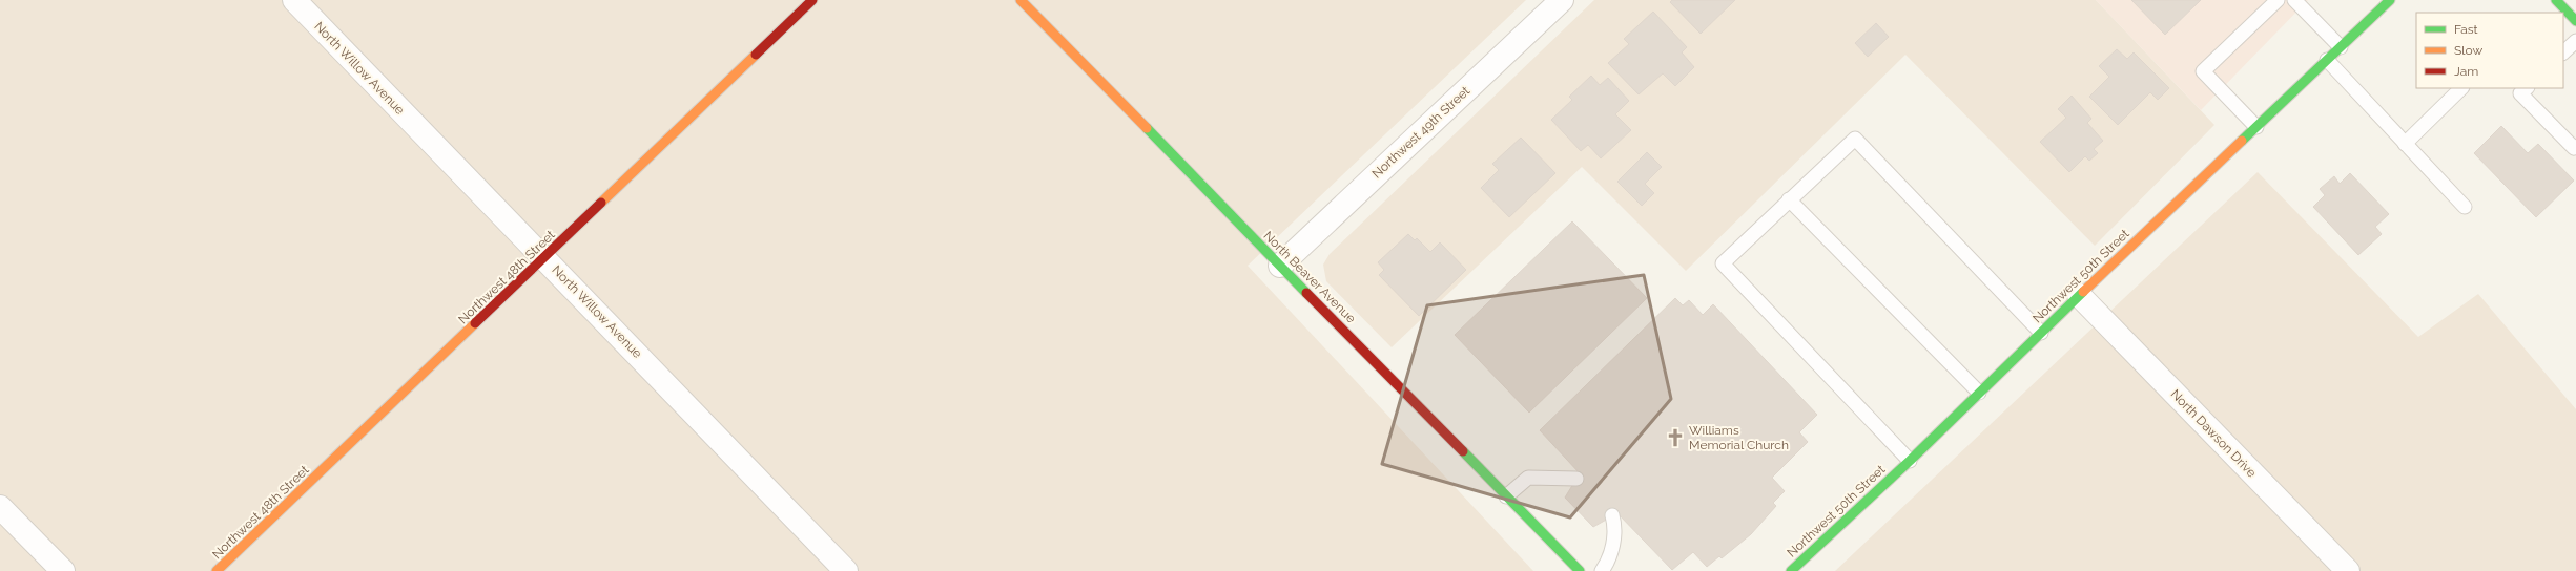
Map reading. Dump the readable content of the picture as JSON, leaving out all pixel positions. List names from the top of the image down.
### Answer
{
  "streets": {
    "street": [
      "North Willow Avenue",
      "Northwest 49th Street",
      "Northwest 50th Street",
      "Northwest 48th Street",
      "North Beaver Avenue",
      "North Dawson Drive"
    ]
  },
  "crossings": [
    ["North Willow Avenue", "Northwest 48th Street"],
    ["Northwest 49th Street", "North Beaver Avenue"],
    ["Northwest 50th Street", "North Dawson Drive"]
  ],
  "places": {
    "church": ["Williams Memorial Church"]
  },
  "legend": ["Fast", "Slow", "Jam"]
}
